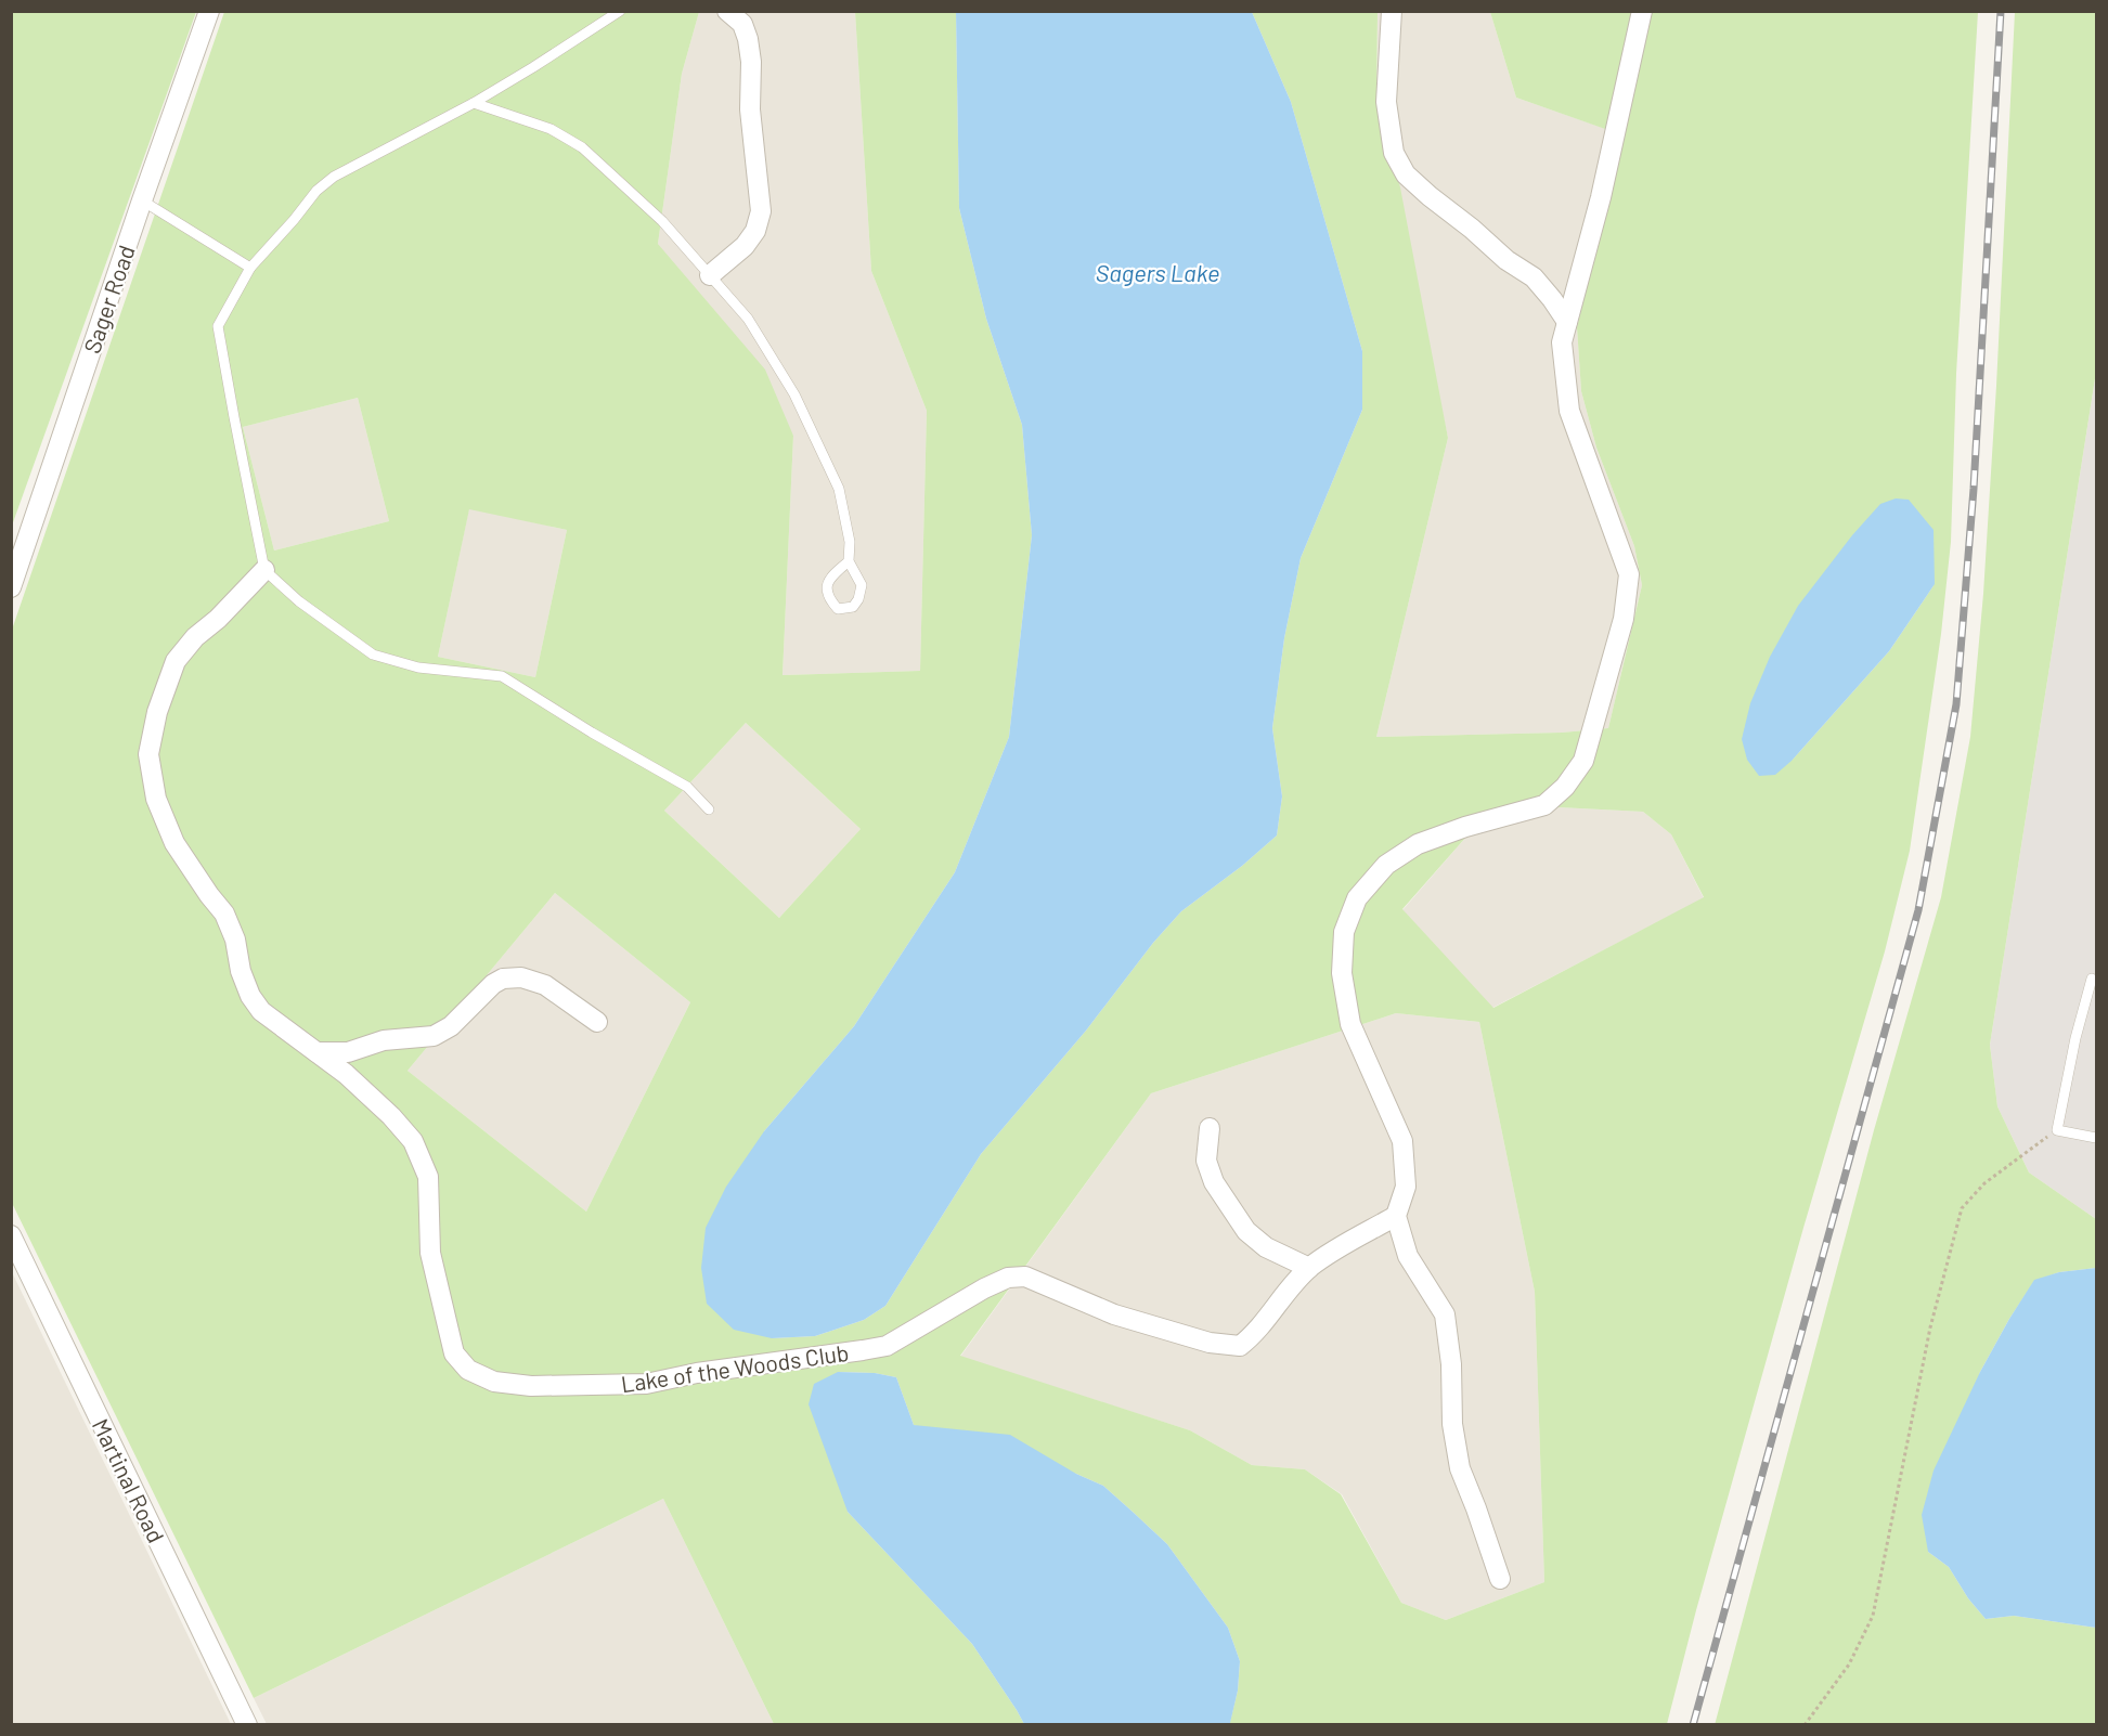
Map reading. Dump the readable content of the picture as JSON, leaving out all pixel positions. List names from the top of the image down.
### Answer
{
  "streets": {
    "street": ["Sager Road", "Lake of the Woods Club", "Martinal Road"]
  },
  "water": ["Sagers Lake"]
}
